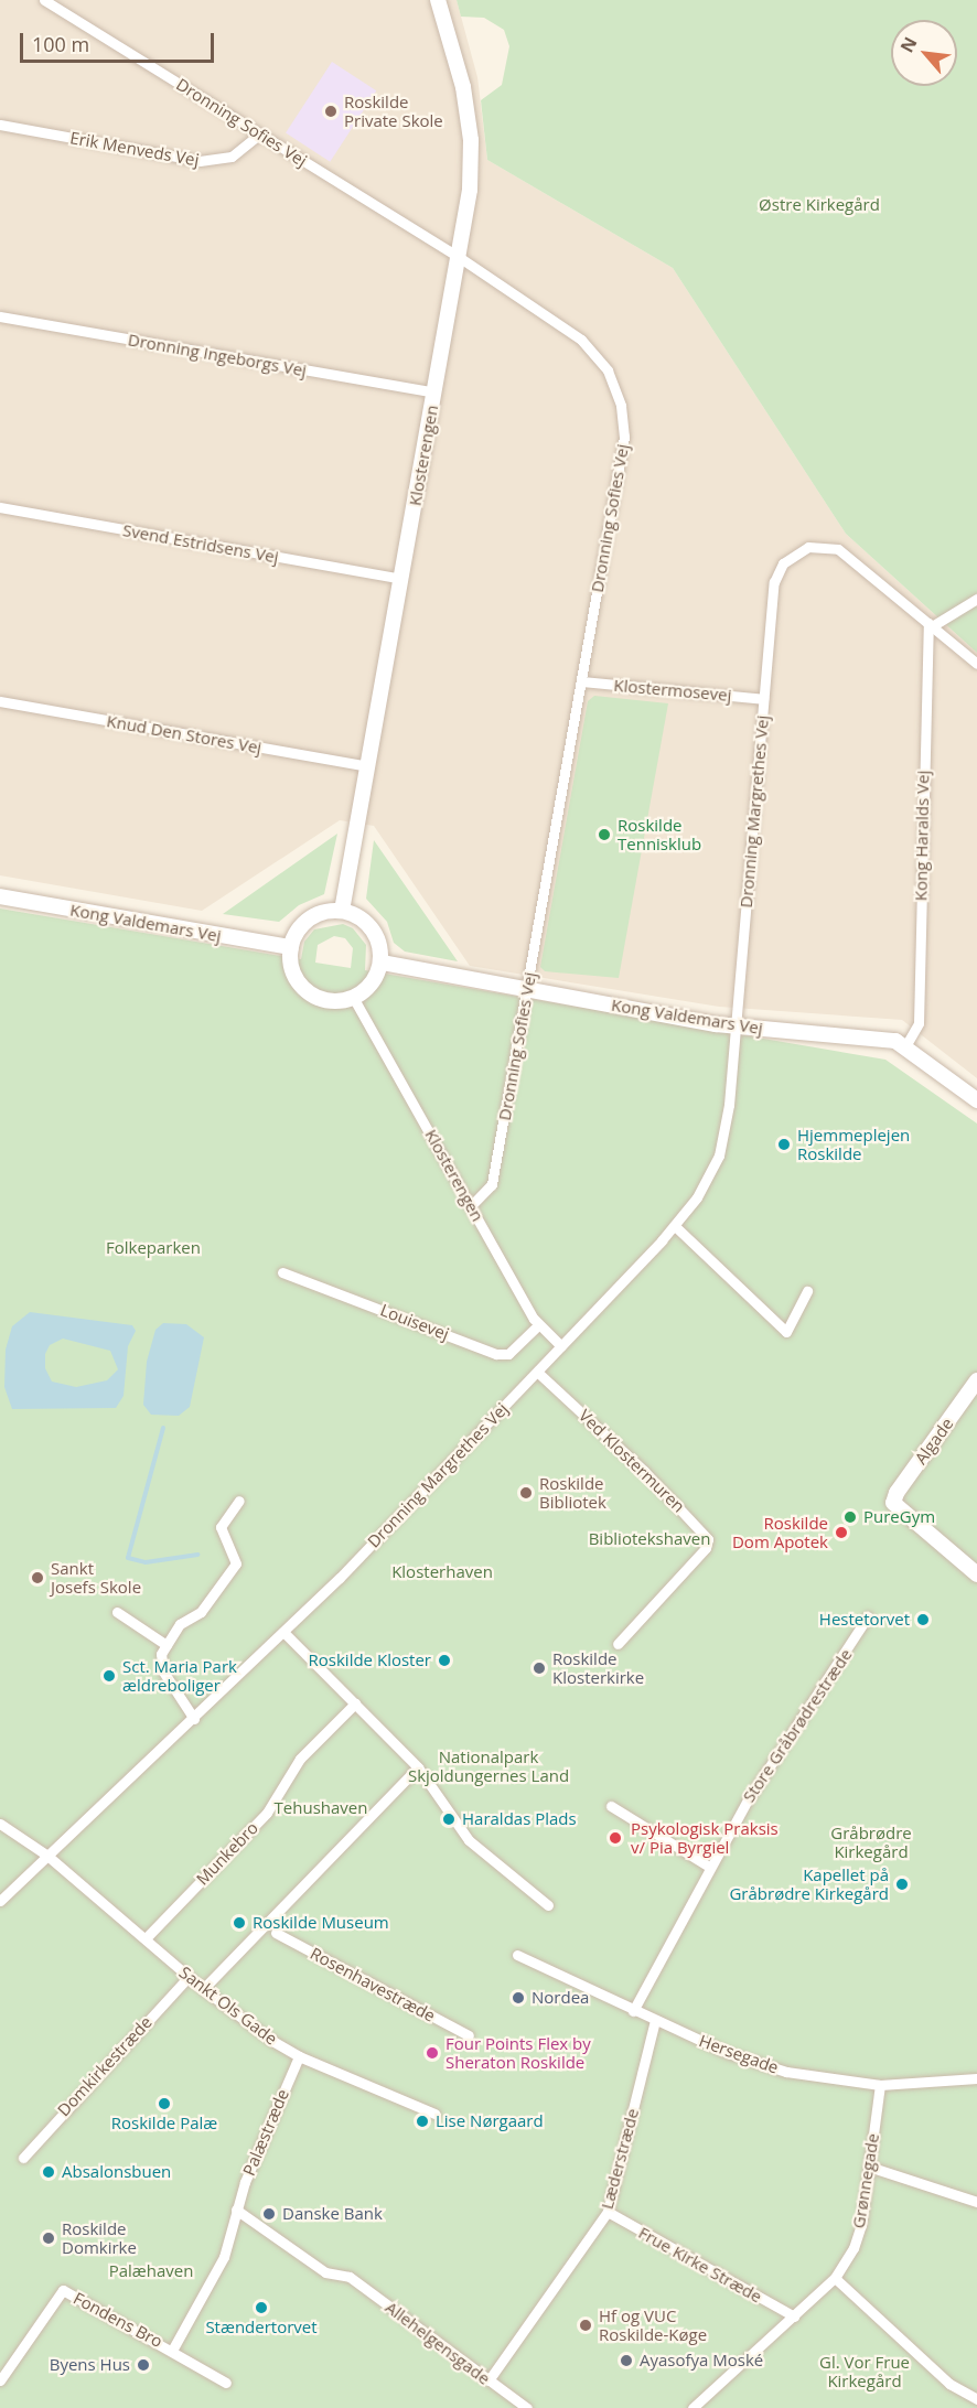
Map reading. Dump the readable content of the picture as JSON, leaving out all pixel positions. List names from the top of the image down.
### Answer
{
  "streets": {
    "main road": ["Klosterengen", "Kong Valdemars Vej", "Algade"],
    "street": [
      "Dronning Sofies Vej",
      "Erik Menveds Vej",
      "Dronning Ingeborgs Vej",
      "Svend Estridsens Vej",
      "Klostermosevej",
      "Knud Den Stores Vej",
      "Dronning Margrethes Vej",
      "Kong Haralds Vej",
      "Louisevej",
      "Ved Klostermuren",
      "Store Gråbrødrestræde",
      "Munkebro",
      "Rosenhavestræde",
      "Sankt Ols Gade",
      "Hersegade",
      "Domkirkestræde",
      "Palæstræde",
      "Læderstræde",
      "Grønnegade",
      "Frue Kirke Stræde",
      "Fondens Bro",
      "Allehelgensgade"
    ]
  },
  "crossings": [
    ["Dronning Sofies Vej", "Erik Menveds Vej"],
    ["Dronning Sofies Vej", "Klosterengen"],
    ["Dronning Sofies Vej", "Klostermosevej"],
    ["Dronning Sofies Vej", "Kong Valdemars Vej"],
    ["Dronning Ingeborgs Vej", "Klosterengen"],
    ["Klosterengen", "Svend Estridsens Vej"],
    ["Klosterengen", "Knud Den Stores Vej"],
    ["Klosterengen", "Dronning Margrethes Vej"],
    ["Klosterengen", "Kong Valdemars Vej"],
    ["Klosterengen", "Louisevej"],
    ["Klostermosevej", "Dronning Margrethes Vej"],
    ["Dronning Margrethes Vej", "Kong Haralds Vej"],
    ["Dronning Margrethes Vej", "Kong Valdemars Vej"],
    ["Dronning Margrethes Vej", "Ved Klostermuren"],
    ["Dronning Margrethes Vej", "Sankt Ols Gade"],
    ["Kong Haralds Vej", "Kong Valdemars Vej"],
    ["Store Gråbrødrestræde", "Hersegade"],
    ["Munkebro", "Sankt Ols Gade"],
    ["Sankt Ols Gade", "Domkirkestræde"],
    ["Sankt Ols Gade", "Palæstræde"],
    ["Hersegade", "Læderstræde"],
    ["Hersegade", "Grønnegade"],
    ["Palæstræde", "Allehelgensgade"],
    ["Læderstræde", "Frue Kirke Stræde"],
    ["Læderstræde", "Allehelgensgade"],
    ["Grønnegade", "Frue Kirke Stræde"]
  ],
  "parks": [
    "Østre Kirkegård",
    "Folkeparken",
    "Bibliotekshaven",
    "Klosterhaven",
    "Nationalpark Skjoldungernes Land",
    "Tehushaven",
    "Gråbrødre Kirkegård",
    "Palæhaven",
    "Gl. Vor Frue Kirkegård"
  ],
  "places": [
    "Roskilde Private Skole",
    "Roskilde Tennisklub",
    "Hjemmeplejen Roskilde",
    "Roskilde Bibliotek",
    "PureGym",
    "Roskilde Dom Apotek",
    "Sankt Josefs Skole",
    "Hestetorvet",
    "Roskilde Kloster",
    "Roskilde Klosterkirke",
    "Sct. Maria Park ældreboliger",
    "Haraldas Plads",
    "Psykologisk Praksis v/ Pia Byrgiel",
    "Kapellet på Gråbrødre Kirkegård",
    "Roskilde Museum",
    "Nordea",
    "Four Points Flex by Sheraton Roskilde",
    "Roskilde Palæ",
    "Lise Nørgaard",
    "Absalonsbuen",
    "Danske Bank",
    "Roskilde Domkirke",
    "Stændertorvet",
    "Hf og VUC Roskilde-Køge",
    "Ayasofya Moské",
    "Byens Hus"
  ],
  "scale_bar": "100 m",
  "north": "top left"
}
